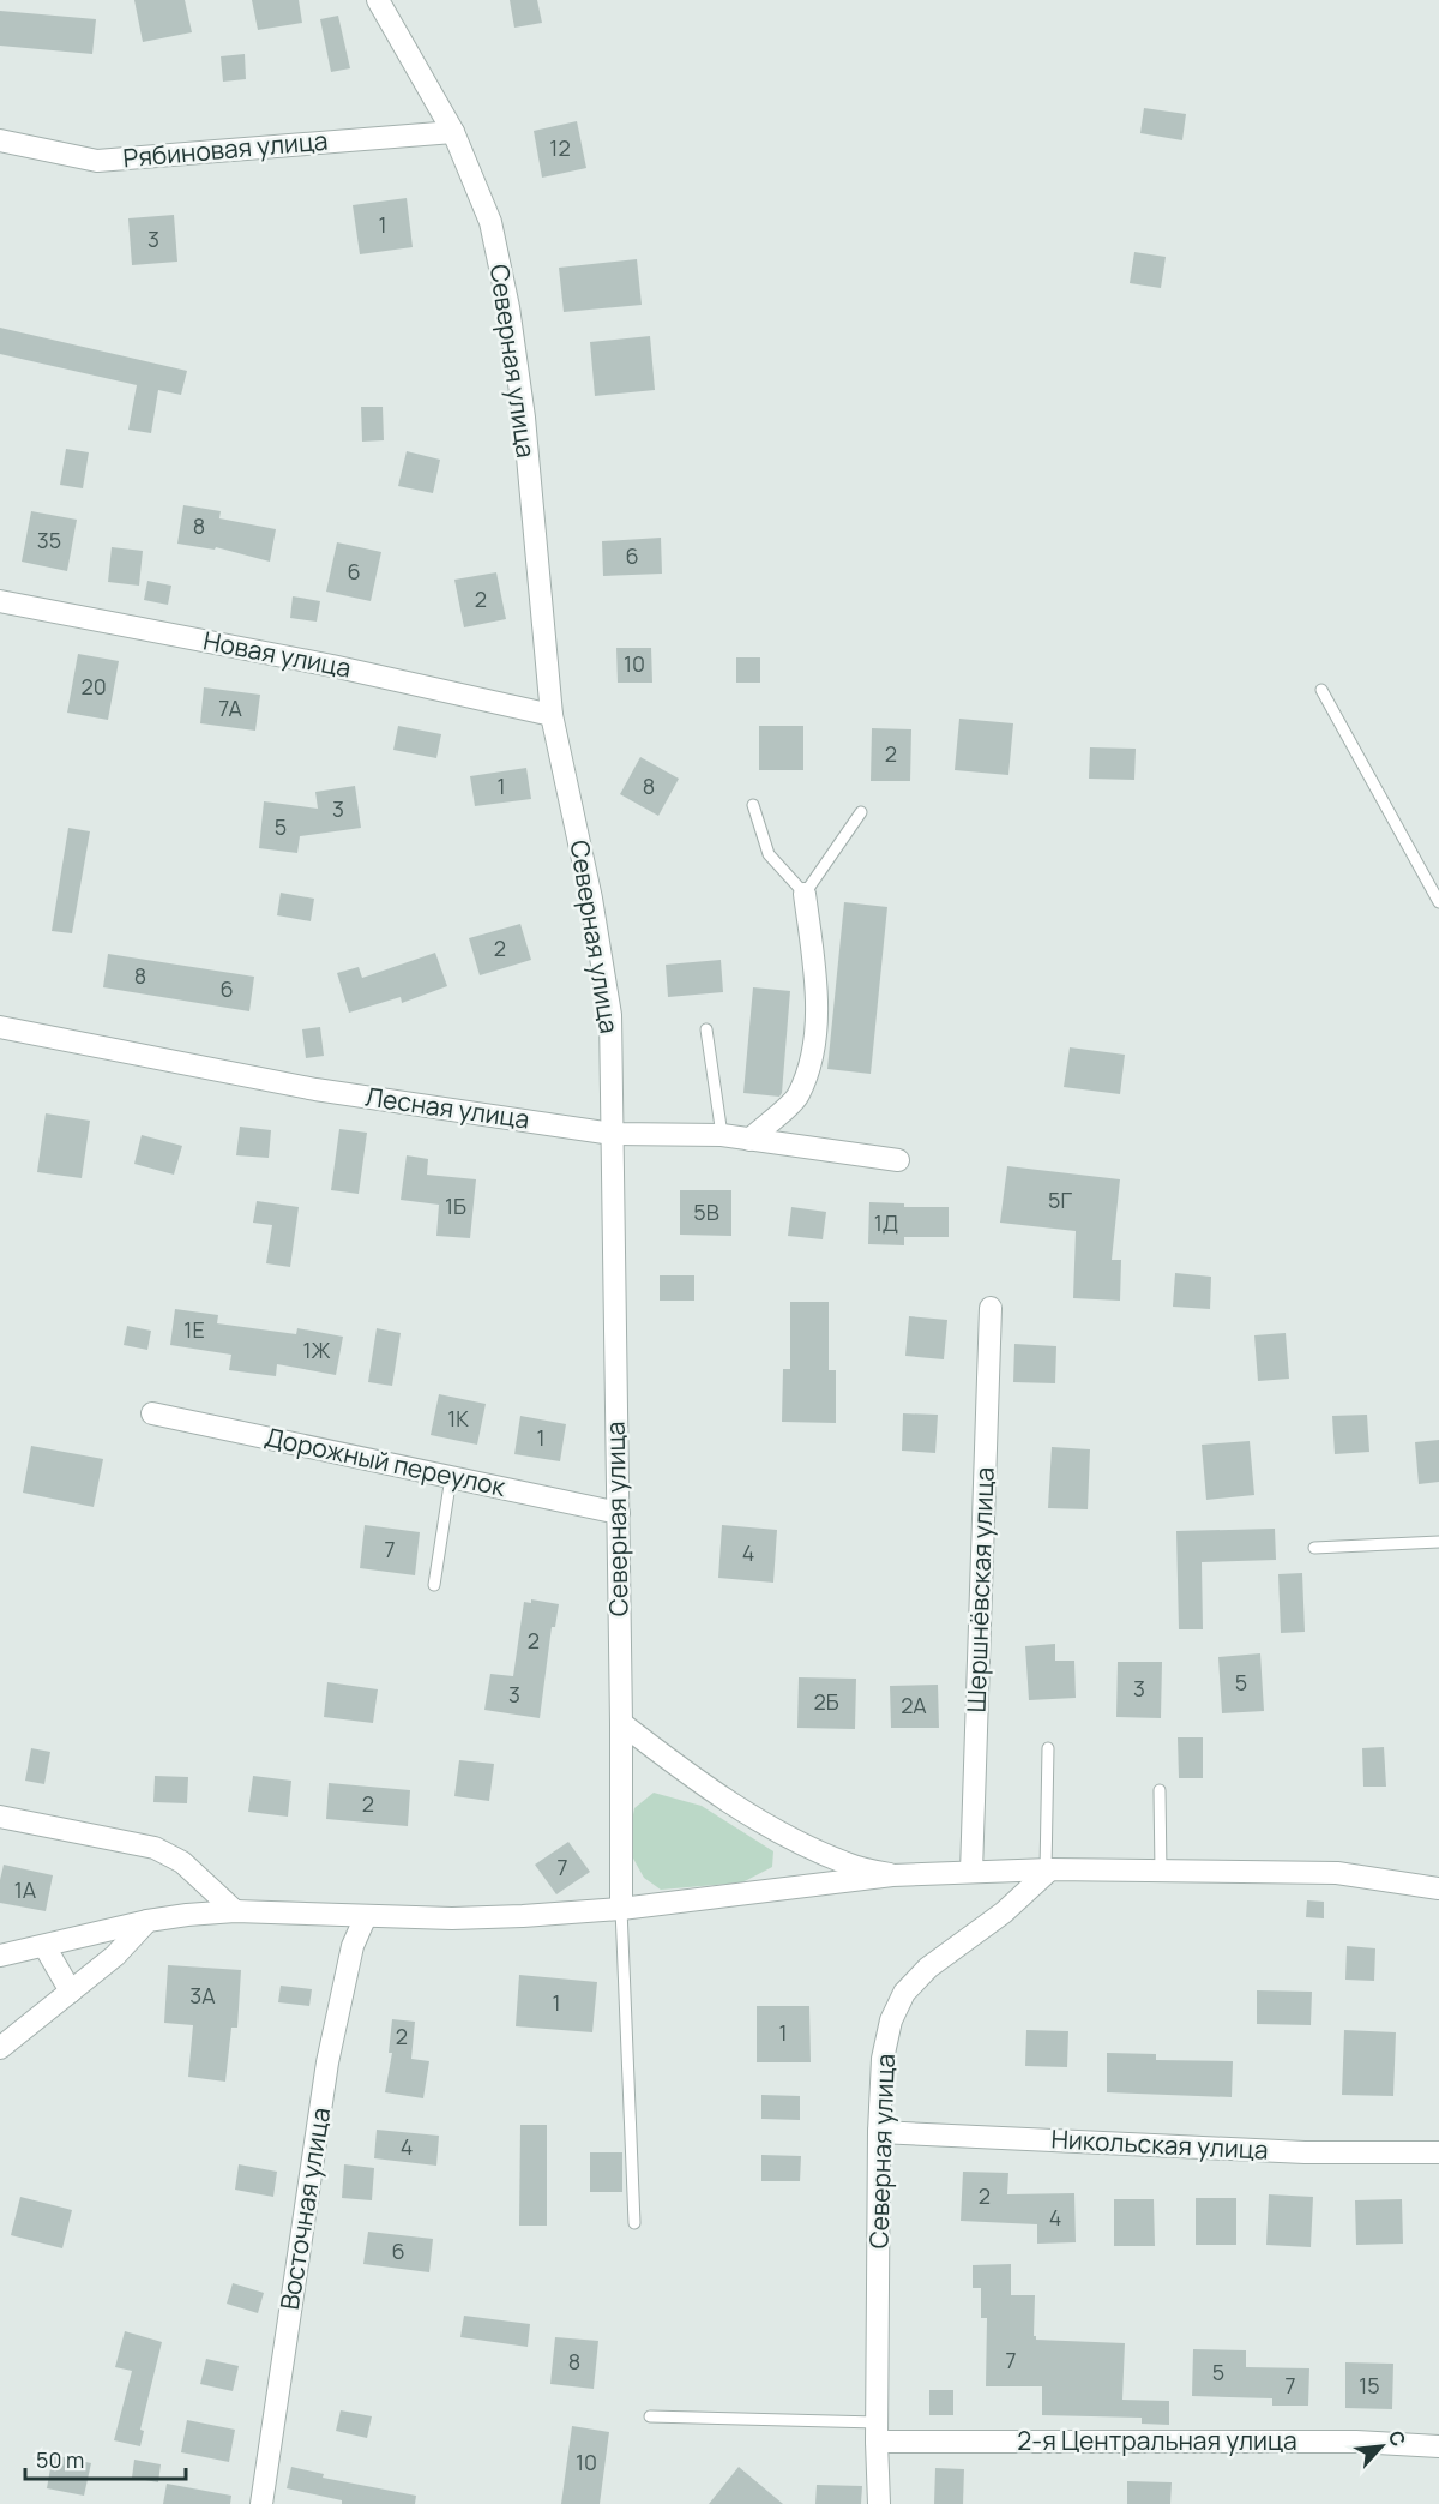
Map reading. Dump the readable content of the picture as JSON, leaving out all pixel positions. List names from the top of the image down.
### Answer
{
  "streets": {
    "street": [
      "Рябиновая улица",
      "Северная улица",
      "Новая улица",
      "Лесная улица",
      "Дорожный переулок",
      "Шершнёвская улица",
      "Никольская улица",
      "Восточная улица",
      "2-я Центральная улица"
    ]
  },
  "crossings": [
    ["Рябиновая улица", "Северная улица"],
    ["Северная улица", "Новая улица"],
    ["Северная улица", "Лесная улица"],
    ["Северная улица", "Дорожный переулок"],
    ["Северная улица", "Никольская улица"],
    ["Северная улица", "2-я Центральная улица"]
  ],
  "house_numbers": [
    "12",
    "1",
    "3",
    "8",
    "35",
    "6",
    "6",
    "2",
    "10",
    "20",
    "7А",
    "2",
    "1",
    "8",
    "3",
    "5",
    "2",
    "8",
    "6",
    "5Г",
    "1Б",
    "5В",
    "1Д",
    "1Е",
    "1Ж",
    "1К",
    "1",
    "7",
    "4",
    "2",
    "5",
    "3",
    "3",
    "2Б",
    "2А",
    "2",
    "7",
    "1А",
    "3А",
    "1",
    "1",
    "2",
    "4",
    "2",
    "4",
    "6",
    "7",
    "8",
    "5",
    "7",
    "15",
    "10"
  ],
  "scale_bar": "50 m",
  "north": "top right"
}
